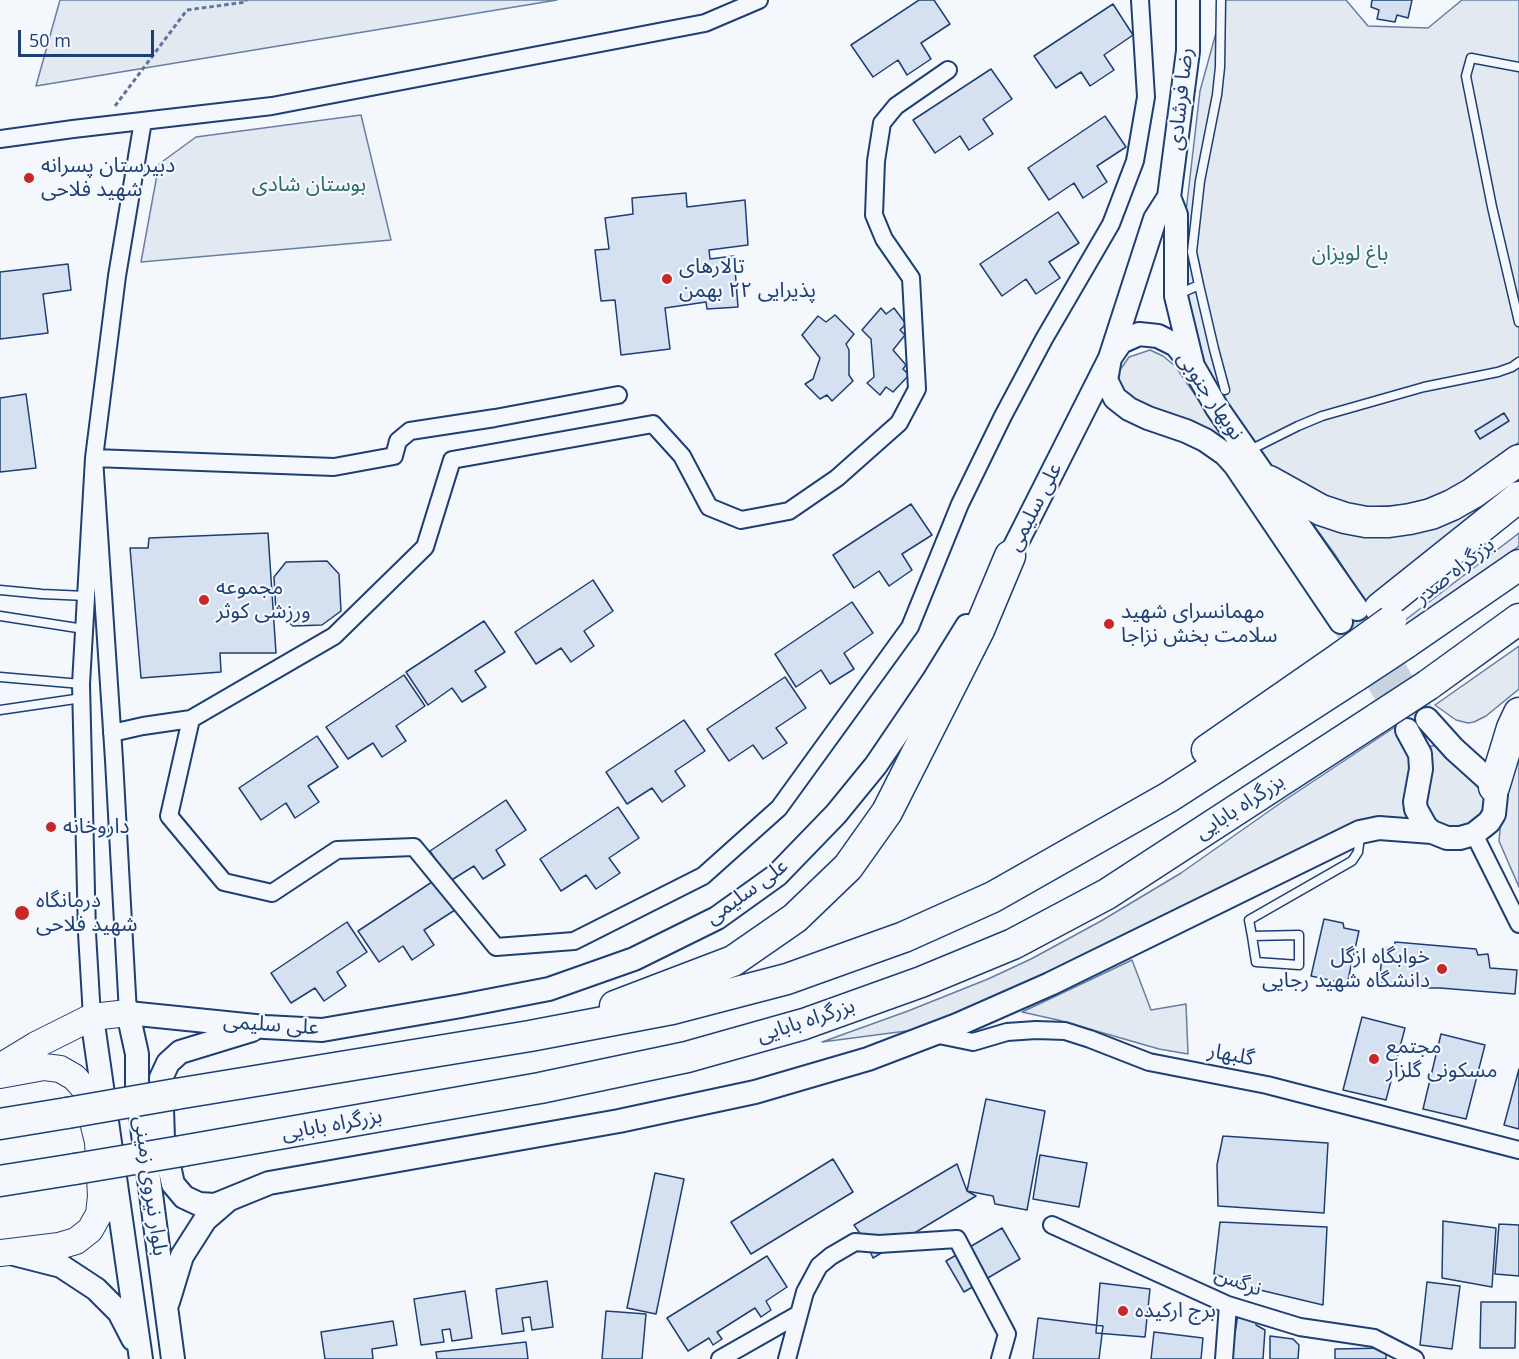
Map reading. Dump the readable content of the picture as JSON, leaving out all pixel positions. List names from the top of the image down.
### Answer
{
  "streets": {
    "highway": ["بزرگراه صدر", "بزرگراه بابایی"],
    "main road": [
      "رضا فرشادی",
      "نوبهار جنوبی",
      "علی سلیمی",
      "بلوار نیروی زمینی"
    ],
    "street": ["گلبهار", "نرگس"]
  },
  "crossings": [
    ["رضا فرشادی", "علی سلیمی"],
    ["نوبهار جنوبی", "علی سلیمی"],
    ["نوبهار جنوبی", "بزرگراه صدر"],
    ["علی سلیمی", "بلوار نیروی زمینی"]
  ],
  "parks": ["بوستان شادی", "باغ لویزان"],
  "places": [
    "دبیرستان پسرانه شهید فلاحی",
    "تالارهای پذیرایی ۲۲ بهمن",
    "مجموعه ورزشی کوثر",
    "مهمانسرای شهید سلامت بخش نزاجا",
    "داروخانه",
    "درمانگاه شهید فلاحی",
    "خوابگاه ازگل دانشگاه شهید رجایی",
    "مجتمع مسکونی گلزار",
    "برج ارکیده"
  ],
  "scale_bar": "50 m"
}
